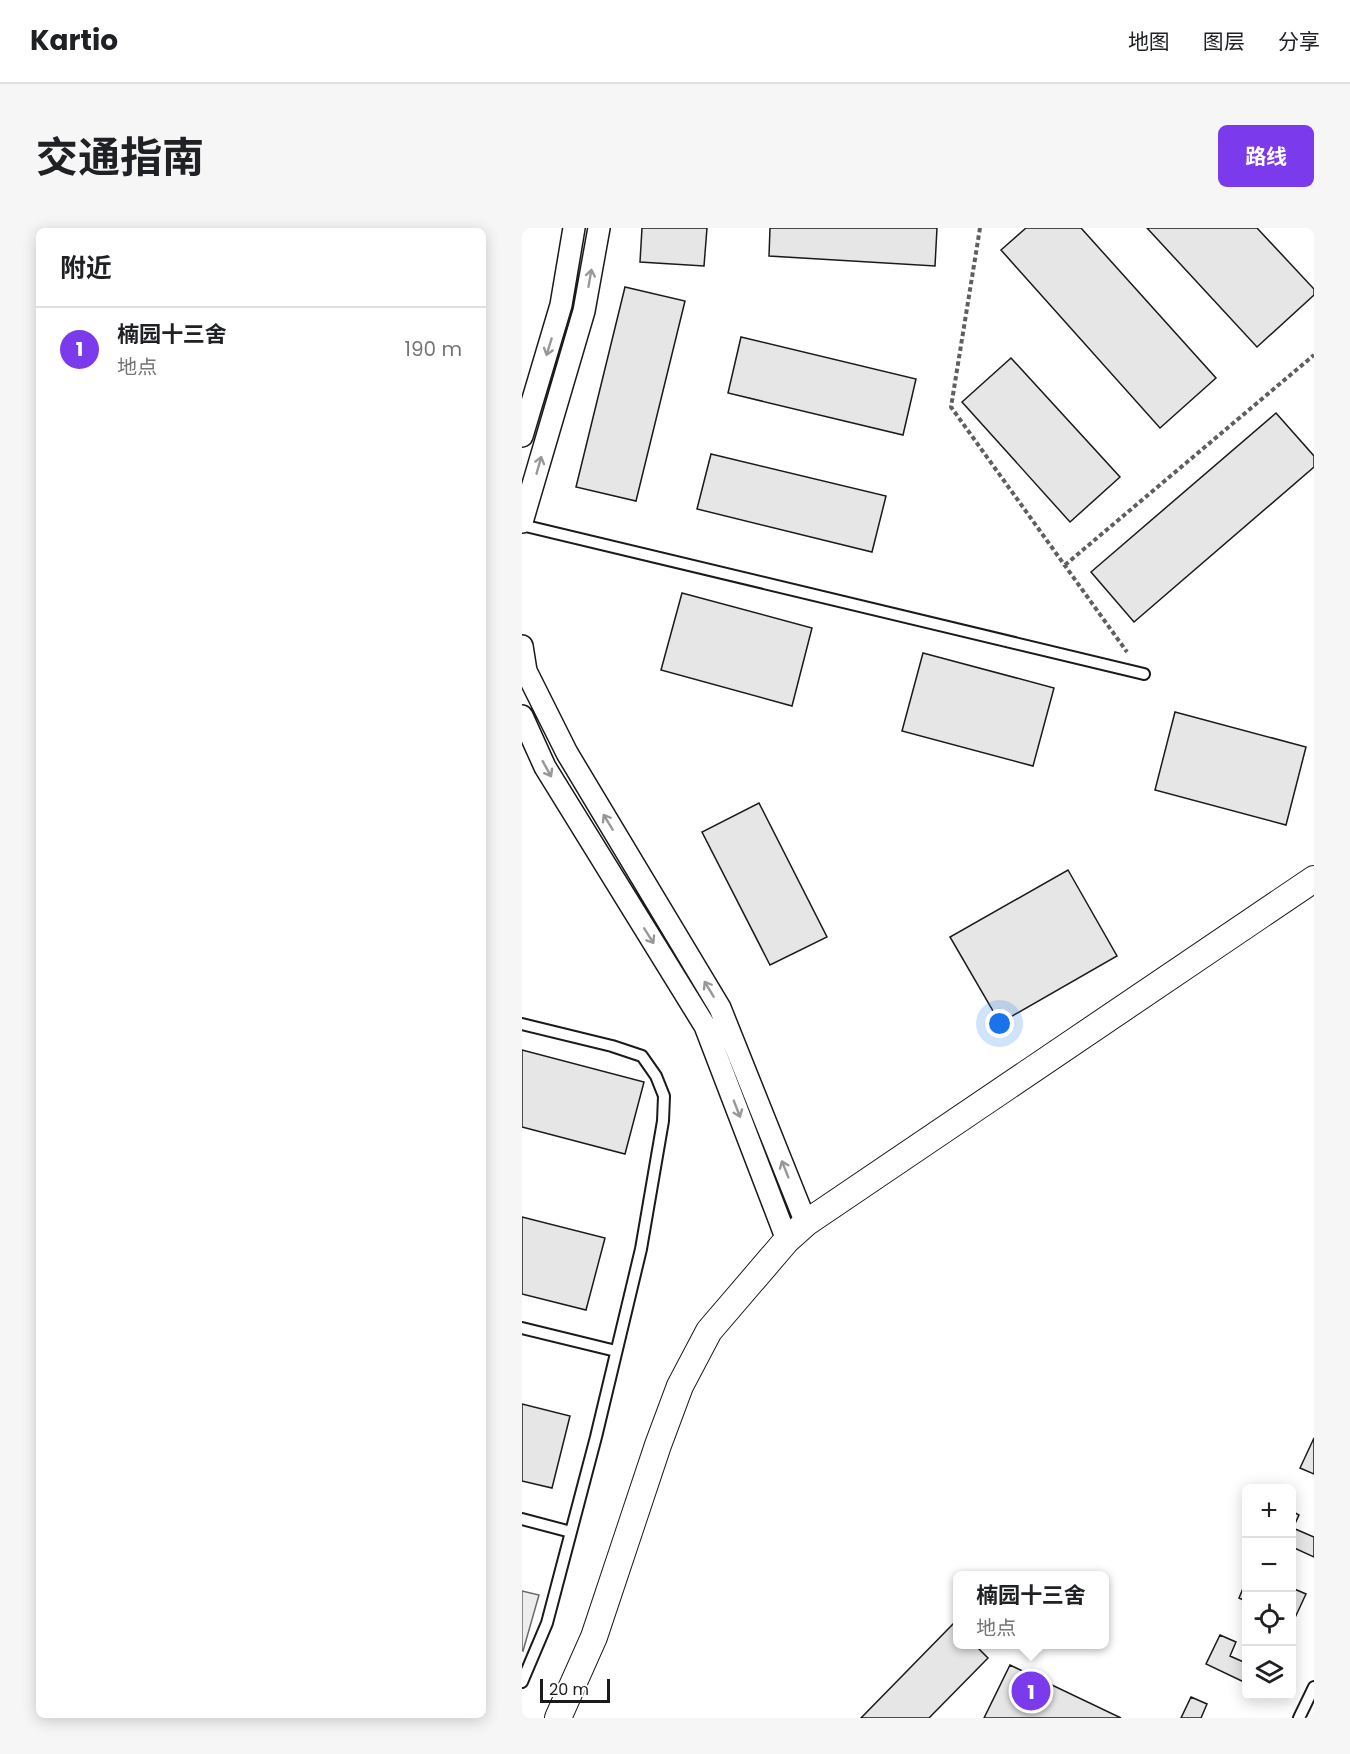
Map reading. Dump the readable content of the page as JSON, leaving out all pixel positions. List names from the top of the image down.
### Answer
{
  "scale_bar": "20 m",
  "page": {
    "header": "Kartio",
    "nav": ["地图", "图层", "分享"],
    "title": "交通指南",
    "buttons": "路线",
    "heading": "附近",
    "list": [
      {
        "mark": "1",
        "name": "楠园十三舍",
        "note": "地点",
        "value": "190 m"
      }
    ],
    "map_buttons": ["+", "−"],
    "popup": ["楠园十三舍", "地点"],
    "pins": "1",
    "scale": "20 m"
  }
}
